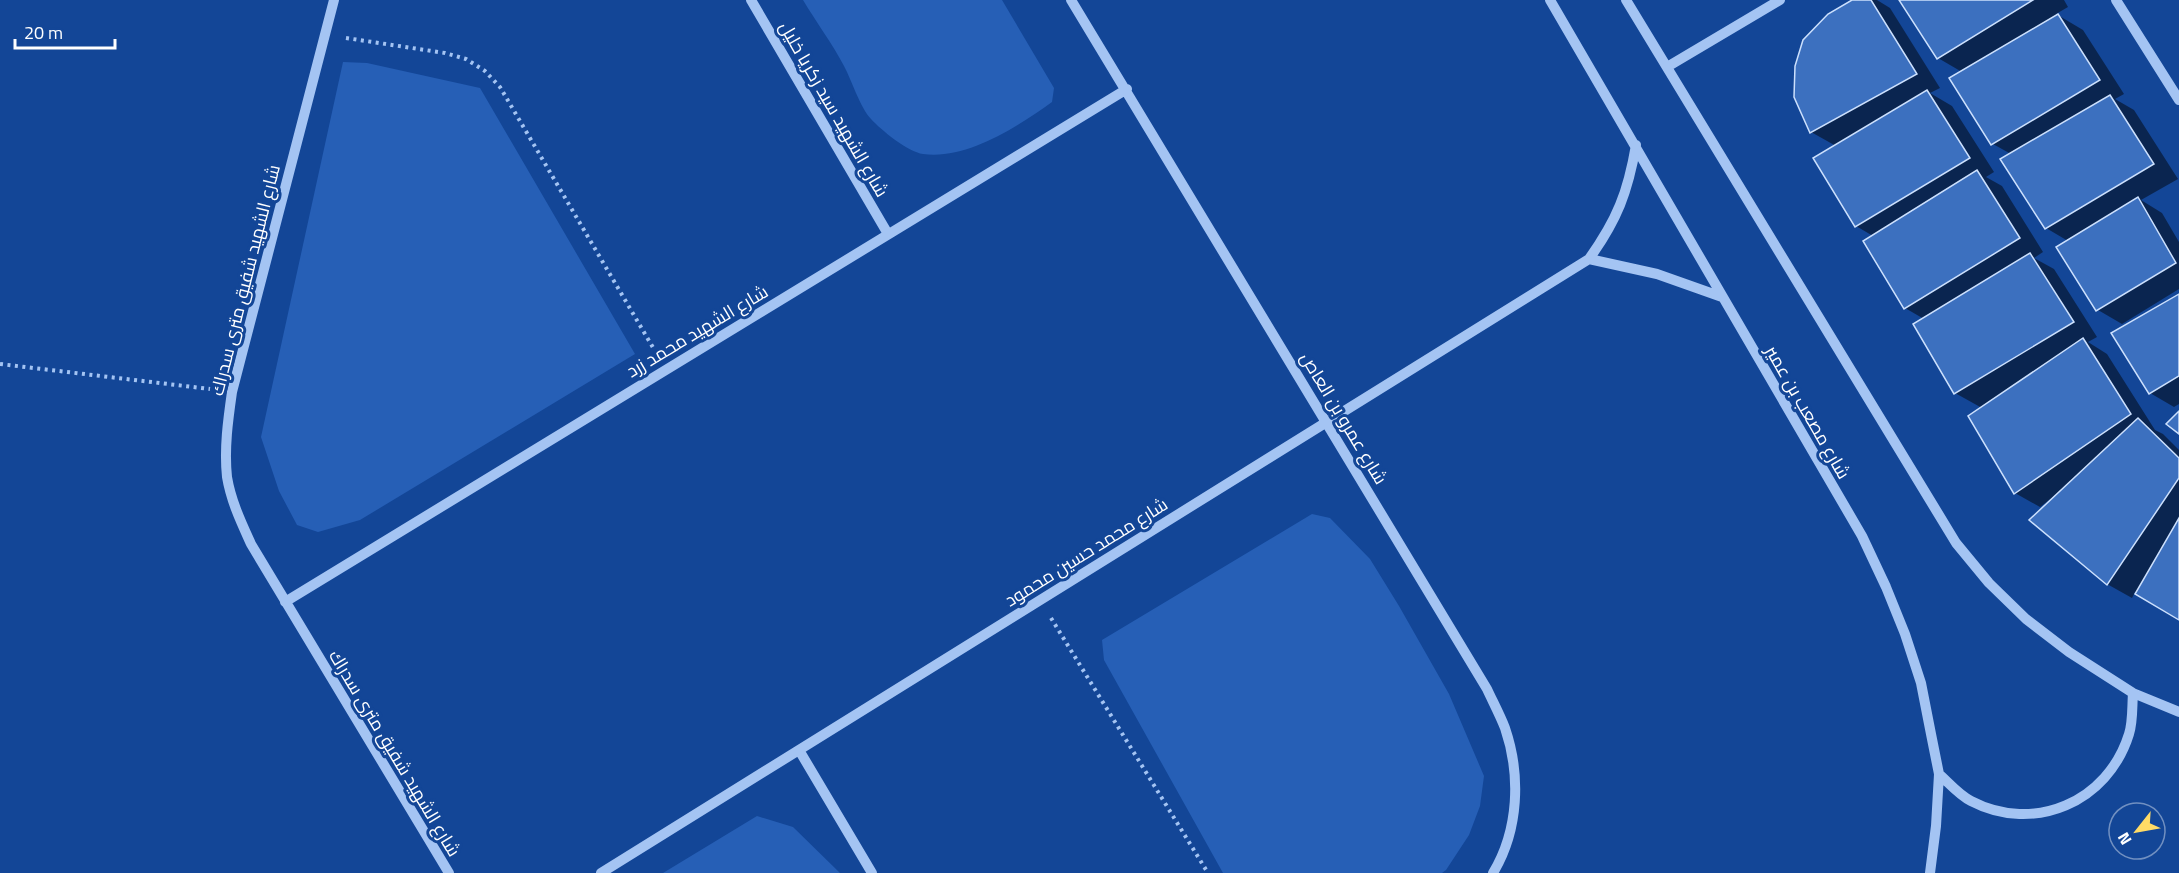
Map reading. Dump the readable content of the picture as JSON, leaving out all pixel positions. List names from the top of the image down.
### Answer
{
  "streets": {
    "street": [
      "شارع الشهيد سيد زكريا خليل",
      "شارع الشهيد شفيق مترى سدراك",
      "شارع الشهيد محمد زرد",
      "شارع مصعب بن عمير",
      "شارع عمرو بن العاص",
      "شارع محمد حسين محمود"
    ]
  },
  "crossings": [
    ["شارع الشهيد سيد زكريا خليل", "شارع الشهيد محمد زرد"],
    ["شارع الشهيد شفيق مترى سدراك", "شارع الشهيد محمد زرد"],
    ["شارع الشهيد محمد زرد", "شارع عمرو بن العاص"],
    ["شارع مصعب بن عمير", "شارع محمد حسين محمود"],
    ["شارع عمرو بن العاص", "شارع محمد حسين محمود"]
  ],
  "scale_bar": "20 m",
  "north": "bottom left"
}
